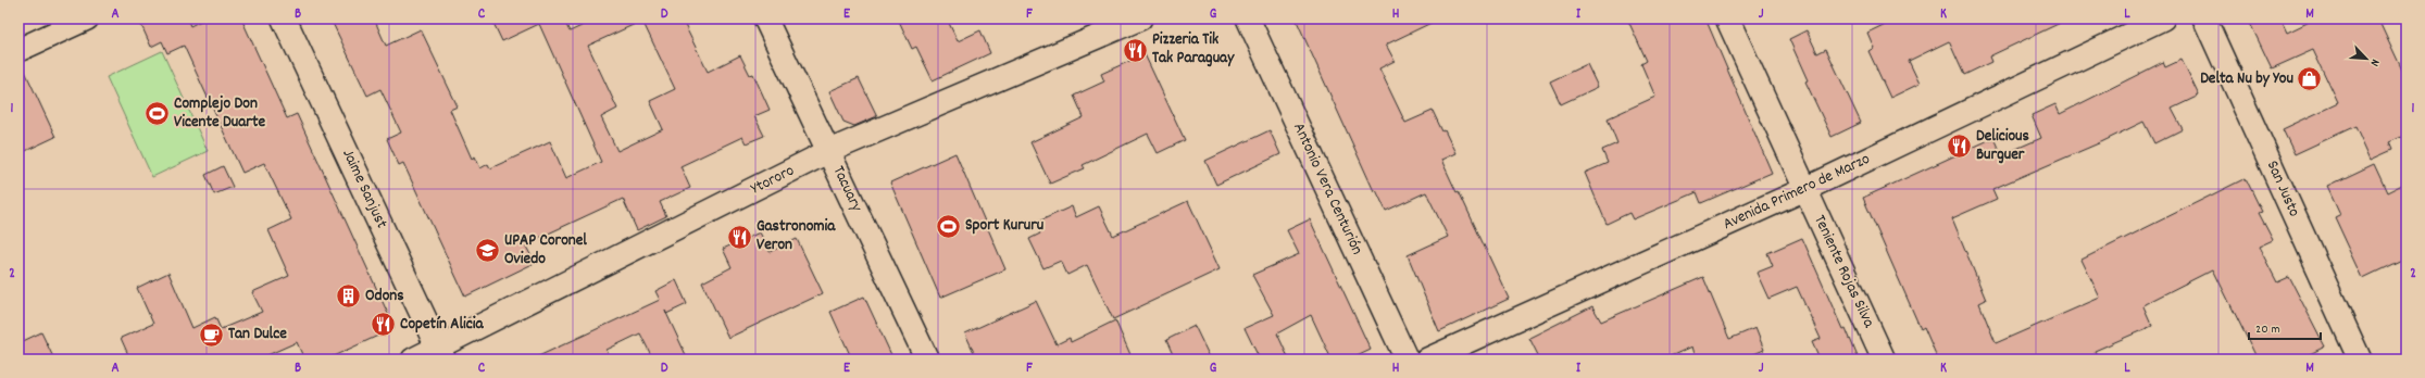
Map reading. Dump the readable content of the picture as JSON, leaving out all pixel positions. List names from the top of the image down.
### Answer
{
  "streets": {
    "main road": ["Jaime Sanjust"],
    "street": [
      "Ytororo",
      "Tacuary",
      "Antonio Vera Centurión",
      "San Justo",
      "Avenida Primero de Marzo",
      "Teniente Rojas Silva"
    ]
  },
  "crossings": [
    ["Ytororo", "Jaime Sanjust"],
    ["Ytororo", "Tacuary"],
    ["Avenida Primero de Marzo", "Teniente Rojas Silva"]
  ],
  "places": {
    "restaurant": [
      "Pizzeria Tik Tak Paraguay",
      "Delicious Burguer",
      "Gastronomia Veron",
      "Copetín Alicia"
    ],
    "shop": ["Delta Nu by You"],
    "sports": ["Complejo Don Vicente Duarte", "Sport Kururu"],
    "school or university": ["UPAP Coronel Oviedo"],
    "building": ["Odons"],
    "cafe": ["Tan Dulce"]
  },
  "scale_bar": "20 m",
  "north": "bottom right",
  "grid": {
    "columns": [
      "A",
      "B",
      "C",
      "D",
      "E",
      "F",
      "G",
      "H",
      "I",
      "J",
      "K",
      "L",
      "M"
    ],
    "rows": ["1", "2"]
  }
}
